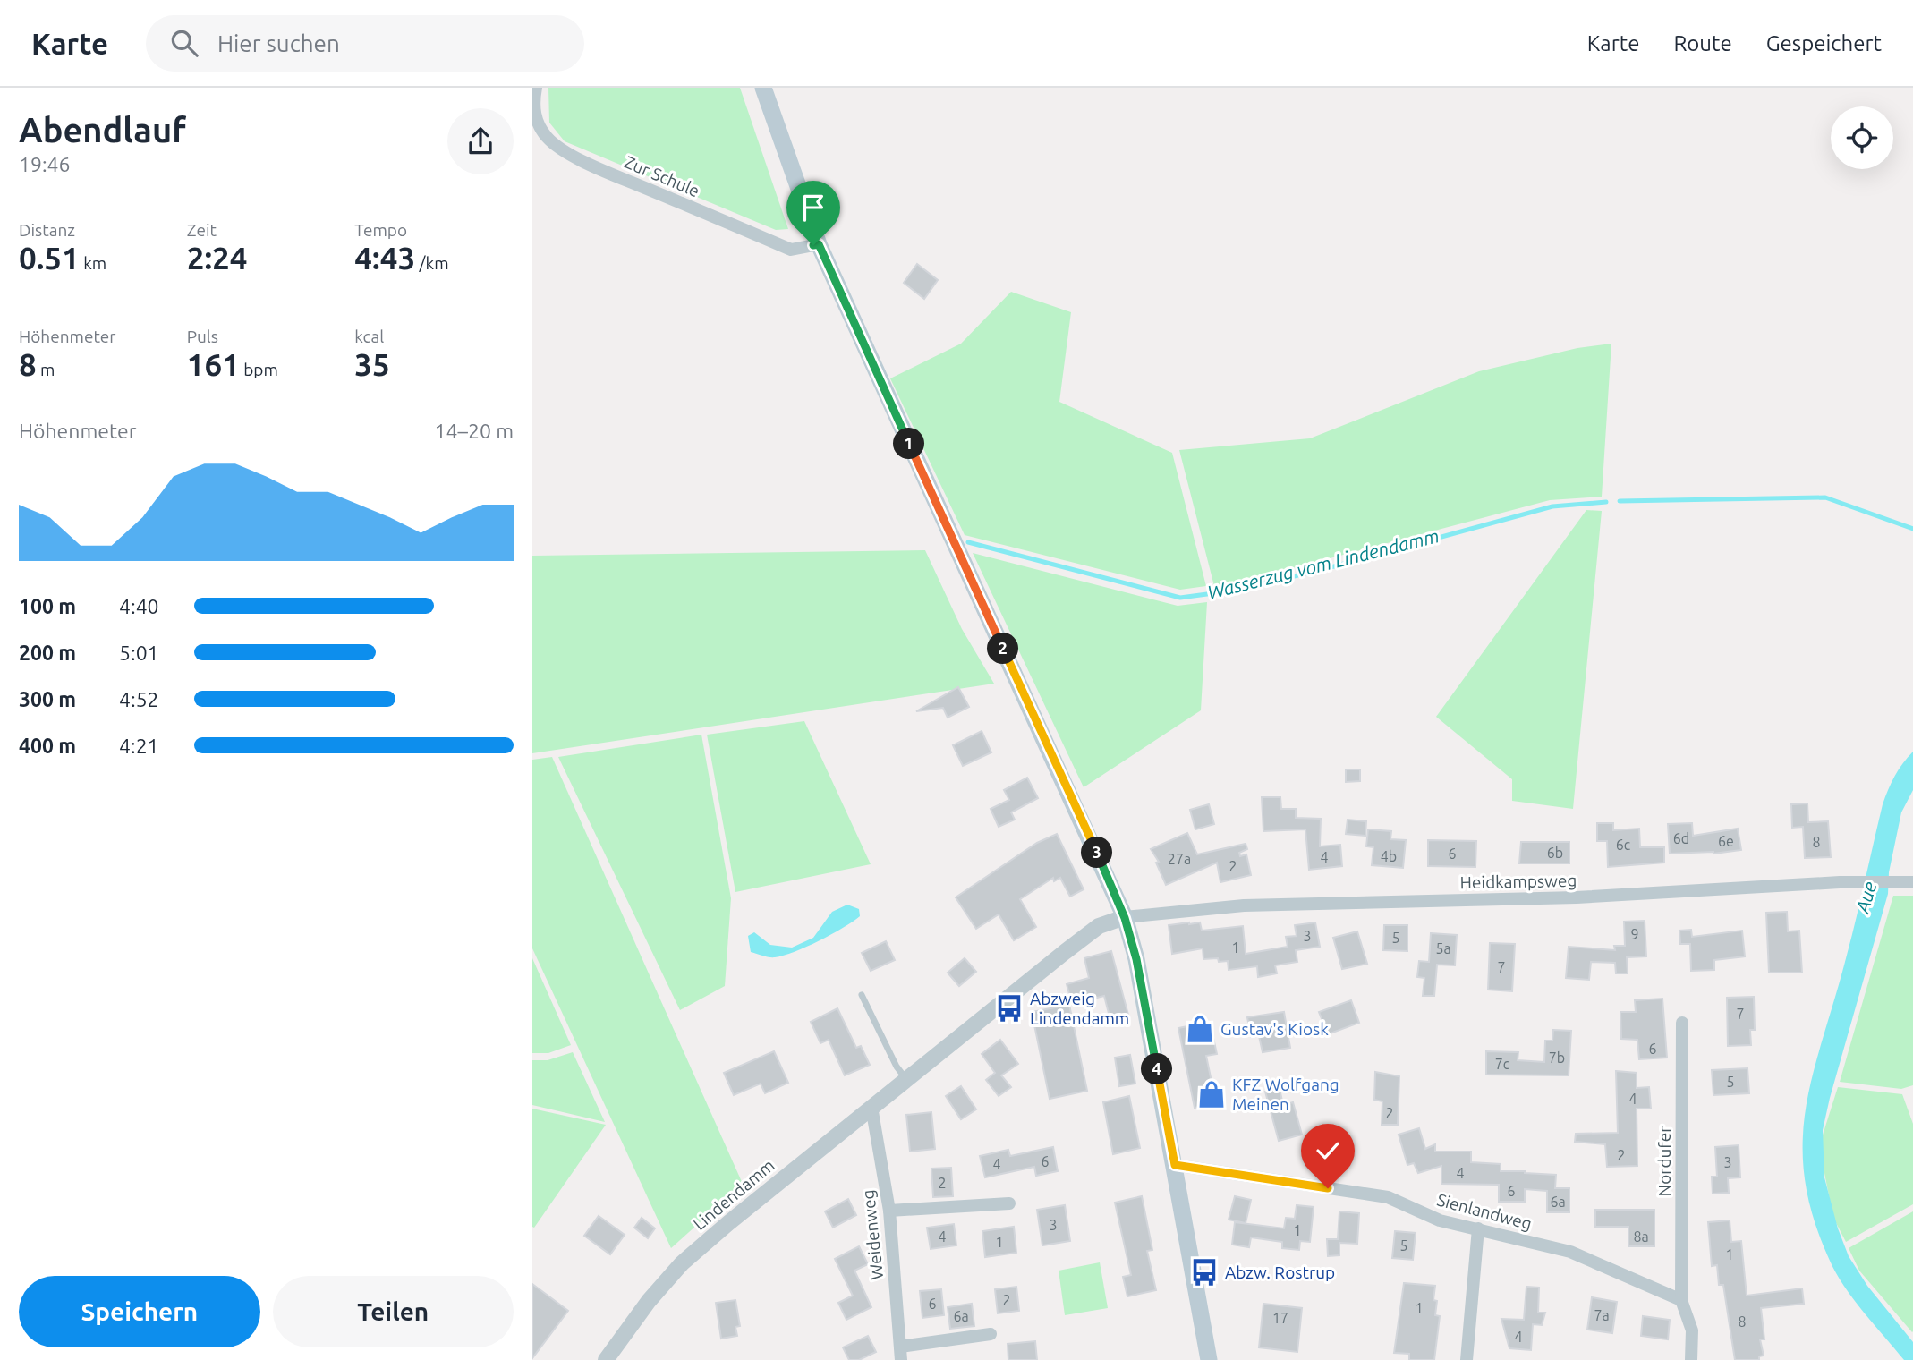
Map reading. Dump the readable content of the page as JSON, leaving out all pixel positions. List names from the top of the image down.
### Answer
{
  "streets": {
    "street": [
      "Zur Schule",
      "Heidkampsweg",
      "Nordufer",
      "Lindendamm",
      "Sienlandweg",
      "Weidenweg"
    ]
  },
  "crossings": [
    ["Heidkampsweg", "Lindendamm"],
    ["Nordufer", "Sienlandweg"],
    ["Lindendamm", "Weidenweg"]
  ],
  "water": ["Wasserzug vom Lindendamm", "Aue"],
  "places": {
    "bus stop": ["Abzweig Lindendamm", "Abzw. Rostrup"],
    "shop": ["Gustav's Kiosk", "KFZ Wolfgang Meinen"]
  },
  "house_numbers": [
    "6d",
    "6e",
    "8",
    "6c",
    "6b",
    "6",
    "4b",
    "4",
    "27a",
    "2",
    "9",
    "3",
    "5",
    "1",
    "5a",
    "7",
    "7",
    "6",
    "7b",
    "7c",
    "5",
    "4",
    "2",
    "2",
    "6",
    "3",
    "4",
    "4",
    "2",
    "6",
    "6a",
    "3",
    "1",
    "4",
    "8a",
    "1",
    "5",
    "1",
    "2",
    "6",
    "1",
    "7a",
    "6a",
    "17",
    "8",
    "4"
  ],
  "page": {
    "header": "Karte",
    "search": "Hier suchen",
    "nav": ["Karte", "Route", "Gespeichert"],
    "heading": ["Abendlauf", "19:46"],
    "stats": [
      ["Distanz", "0.51 km"],
      ["Zeit", "2:24"],
      ["Tempo", "4:43 /km"],
      ["Höhenmeter", "8 m"],
      ["Puls", "161 bpm"],
      ["kcal", "35"]
    ],
    "chart": ["Höhenmeter", "14–20 m"],
    "pins": [
      "1",
      "2",
      "3",
      "4"
    ],
    "list": [
      {
        "name": "100 m",
        "note": "4:40"
      },
      {
        "name": "200 m",
        "note": "5:01"
      },
      {
        "name": "300 m",
        "note": "4:52"
      },
      {
        "name": "400 m",
        "note": "4:21"
      }
    ],
    "buttons": ["Speichern", "Teilen"]
  }
}
